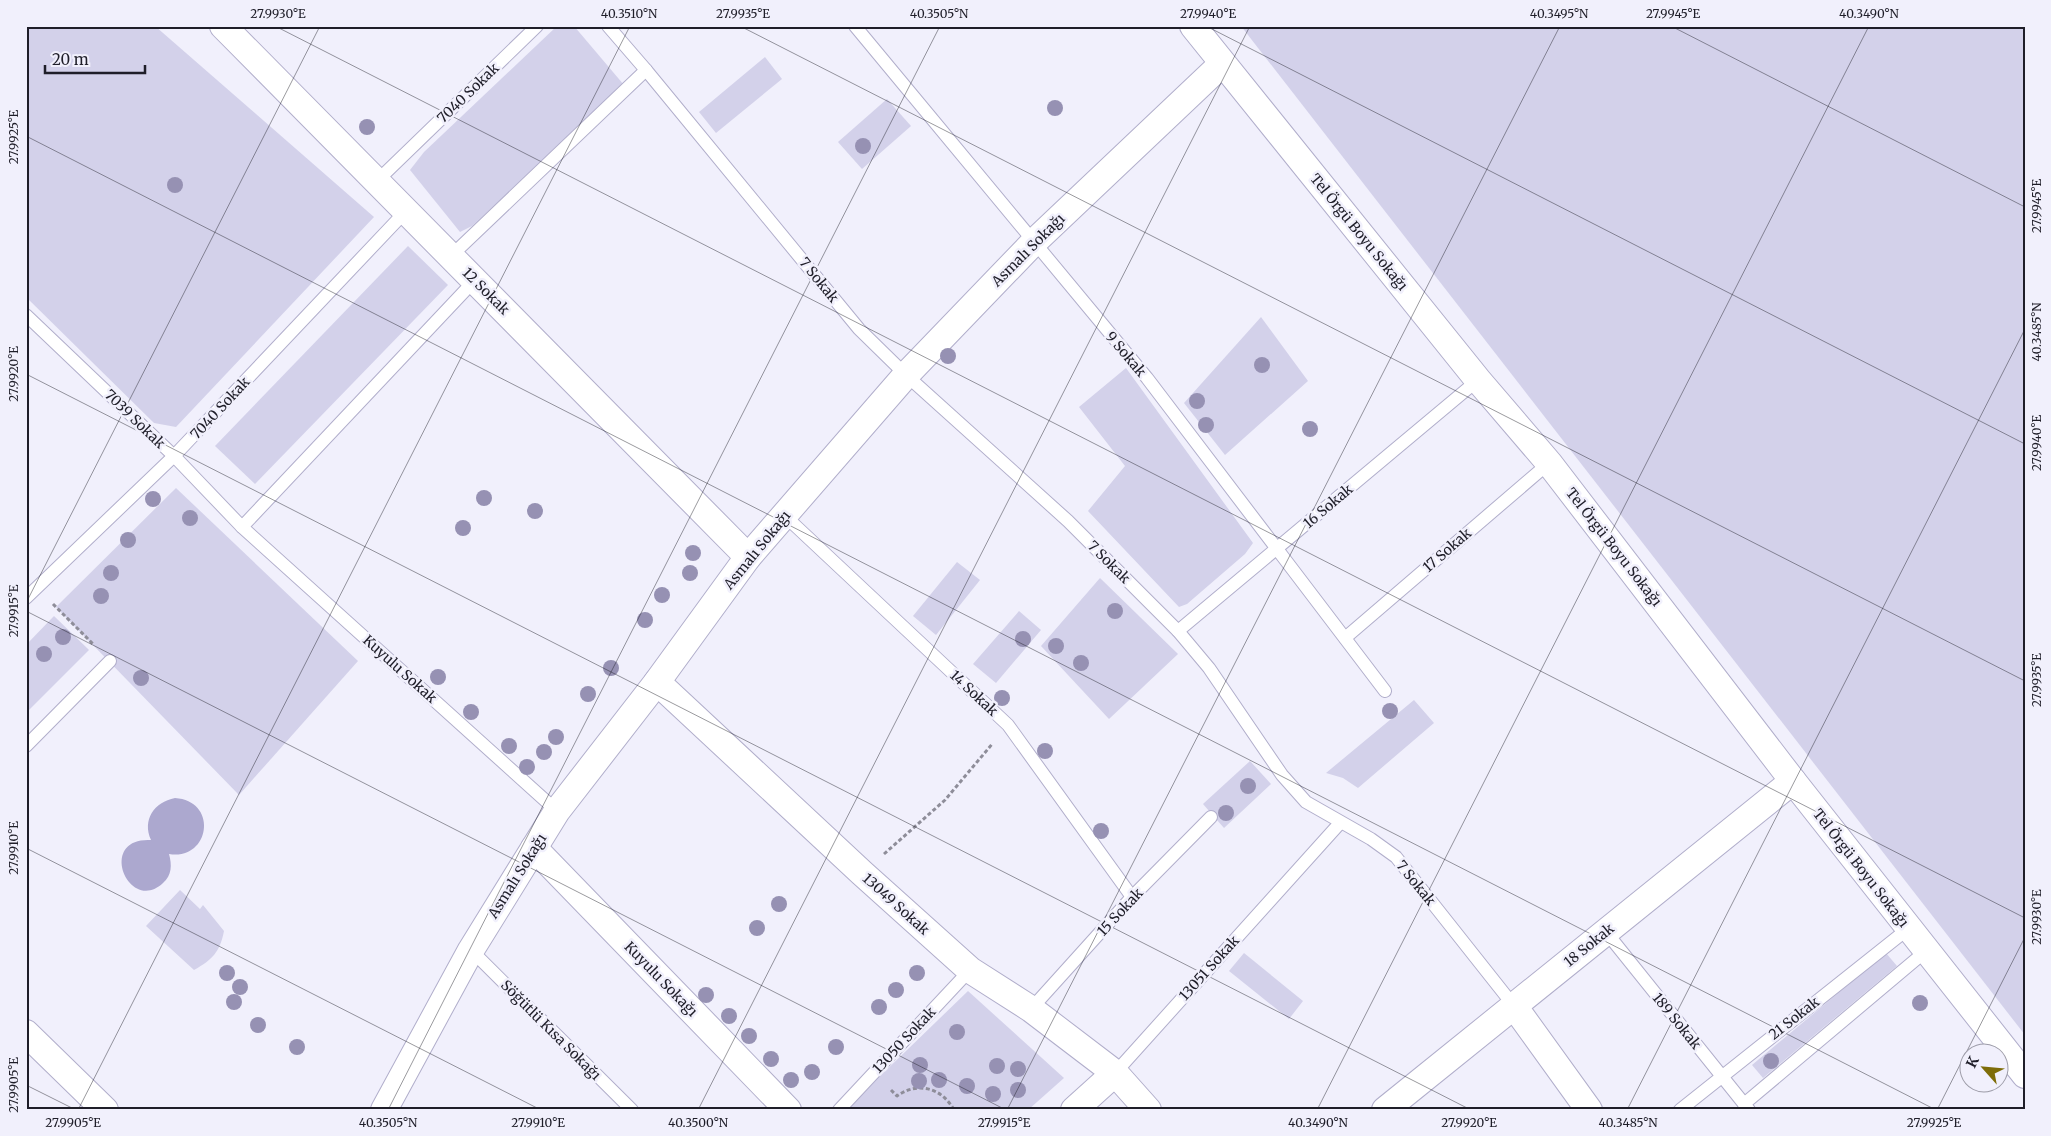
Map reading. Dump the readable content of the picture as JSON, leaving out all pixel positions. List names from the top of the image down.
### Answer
{
  "streets": {
    "street": [
      "Tel Örgü Boyu Sokağı",
      "Asmalı Sokağı",
      "7 Sokak",
      "12 Sokak",
      "13049 Sokak",
      "18 Sokak",
      "13051 Sokak",
      "Kuyulu Sokağı"
    ],
    "lane": [
      "7040 Sokak",
      "9 Sokak",
      "7039 Sokak",
      "16 Sokak",
      "17 Sokak",
      "Kuyulu Sokak",
      "14 Sokak",
      "15 Sokak",
      "21 Sokak",
      "189 Sokak",
      "Söğütlü Kısa Sokağı",
      "13050 Sokak"
    ]
  },
  "crossings": [
    ["7040 Sokak", "12 Sokak"],
    ["7040 Sokak", "7039 Sokak"],
    ["Tel Örgü Boyu Sokağı", "Asmalı Sokağı"],
    ["Tel Örgü Boyu Sokağı", "16 Sokak"],
    ["Tel Örgü Boyu Sokağı", "17 Sokak"],
    ["Tel Örgü Boyu Sokağı", "18 Sokak"],
    ["Tel Örgü Boyu Sokağı", "21 Sokak"],
    ["Asmalı Sokağı", "7 Sokak"],
    ["Asmalı Sokağı", "12 Sokak"],
    ["Asmalı Sokağı", "9 Sokak"],
    ["Asmalı Sokağı", "Kuyulu Sokak"],
    ["Asmalı Sokağı", "14 Sokak"],
    ["Asmalı Sokağı", "13049 Sokak"],
    ["Asmalı Sokağı", "Kuyulu Sokağı"],
    ["Asmalı Sokağı", "Söğütlü Kısa Sokağı"],
    ["7 Sokak", "16 Sokak"],
    ["7 Sokak", "18 Sokak"],
    ["7 Sokak", "13051 Sokak"],
    ["9 Sokak", "16 Sokak"],
    ["9 Sokak", "17 Sokak"],
    ["7039 Sokak", "Kuyulu Sokak"],
    ["14 Sokak", "15 Sokak"],
    ["13049 Sokak", "15 Sokak"],
    ["13049 Sokak", "13051 Sokak"],
    ["13049 Sokak", "13050 Sokak"],
    ["18 Sokak", "189 Sokak"],
    ["21 Sokak", "189 Sokak"]
  ],
  "scale_bar": "20 m",
  "north": "top left",
  "coordinates": [
    "27.9930°E",
    "40.3510°N",
    "27.9935°E",
    "40.3505°N",
    "27.9940°E",
    "40.3495°N",
    "27.9945°E",
    "40.3490°N",
    "27.9925°E",
    "40.3485°N",
    "27.9920°E",
    "27.9915°E",
    "27.9910°E",
    "27.9905°E",
    "40.3500°N"
  ]
}
